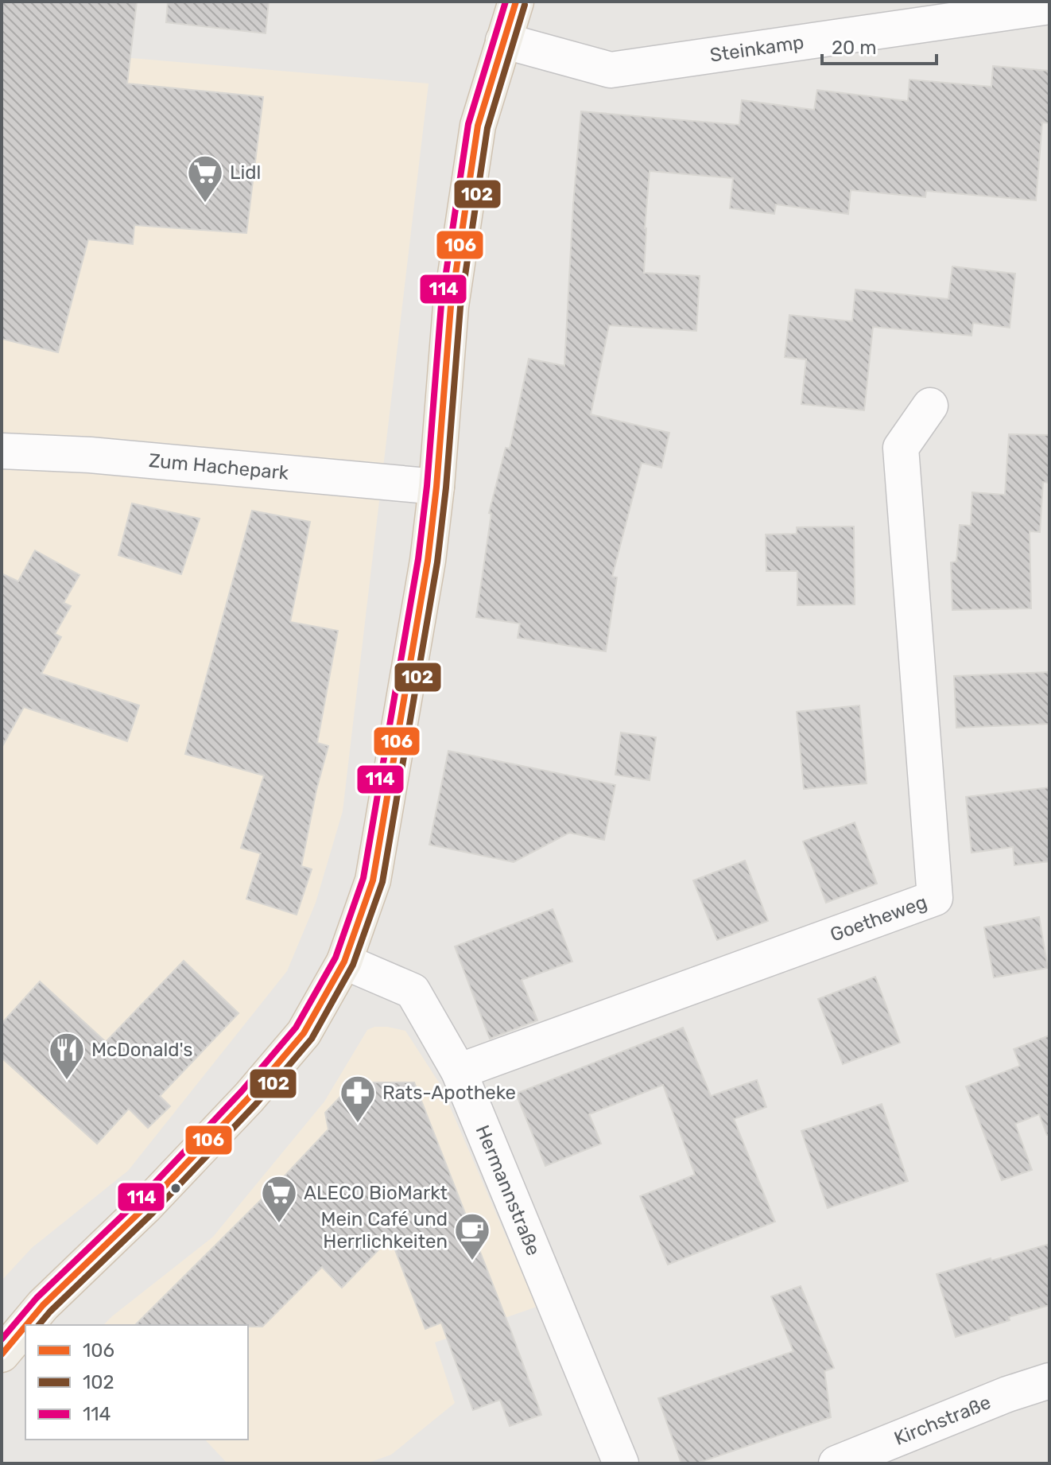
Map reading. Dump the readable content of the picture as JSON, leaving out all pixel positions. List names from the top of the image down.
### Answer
{
  "streets": {
    "street": [
      "Steinkamp",
      "Zum Hachepark",
      "Goetheweg",
      "Hermannstraße",
      "Kirchstraße"
    ]
  },
  "crossings": [
    ["Goetheweg", "Hermannstraße"]
  ],
  "places": {
    "supermarket": ["Lidl", "ALECO BioMarkt"],
    "restaurant": ["McDonald's"],
    "pharmacy": ["Rats-Apotheke"],
    "cafe": ["Mein Café und Herrlichkeiten"]
  },
  "lines": ["transit line 106", "transit line 114", "transit line 102"],
  "legend": ["106", "102", "114"],
  "scale_bar": "20 m"
}
